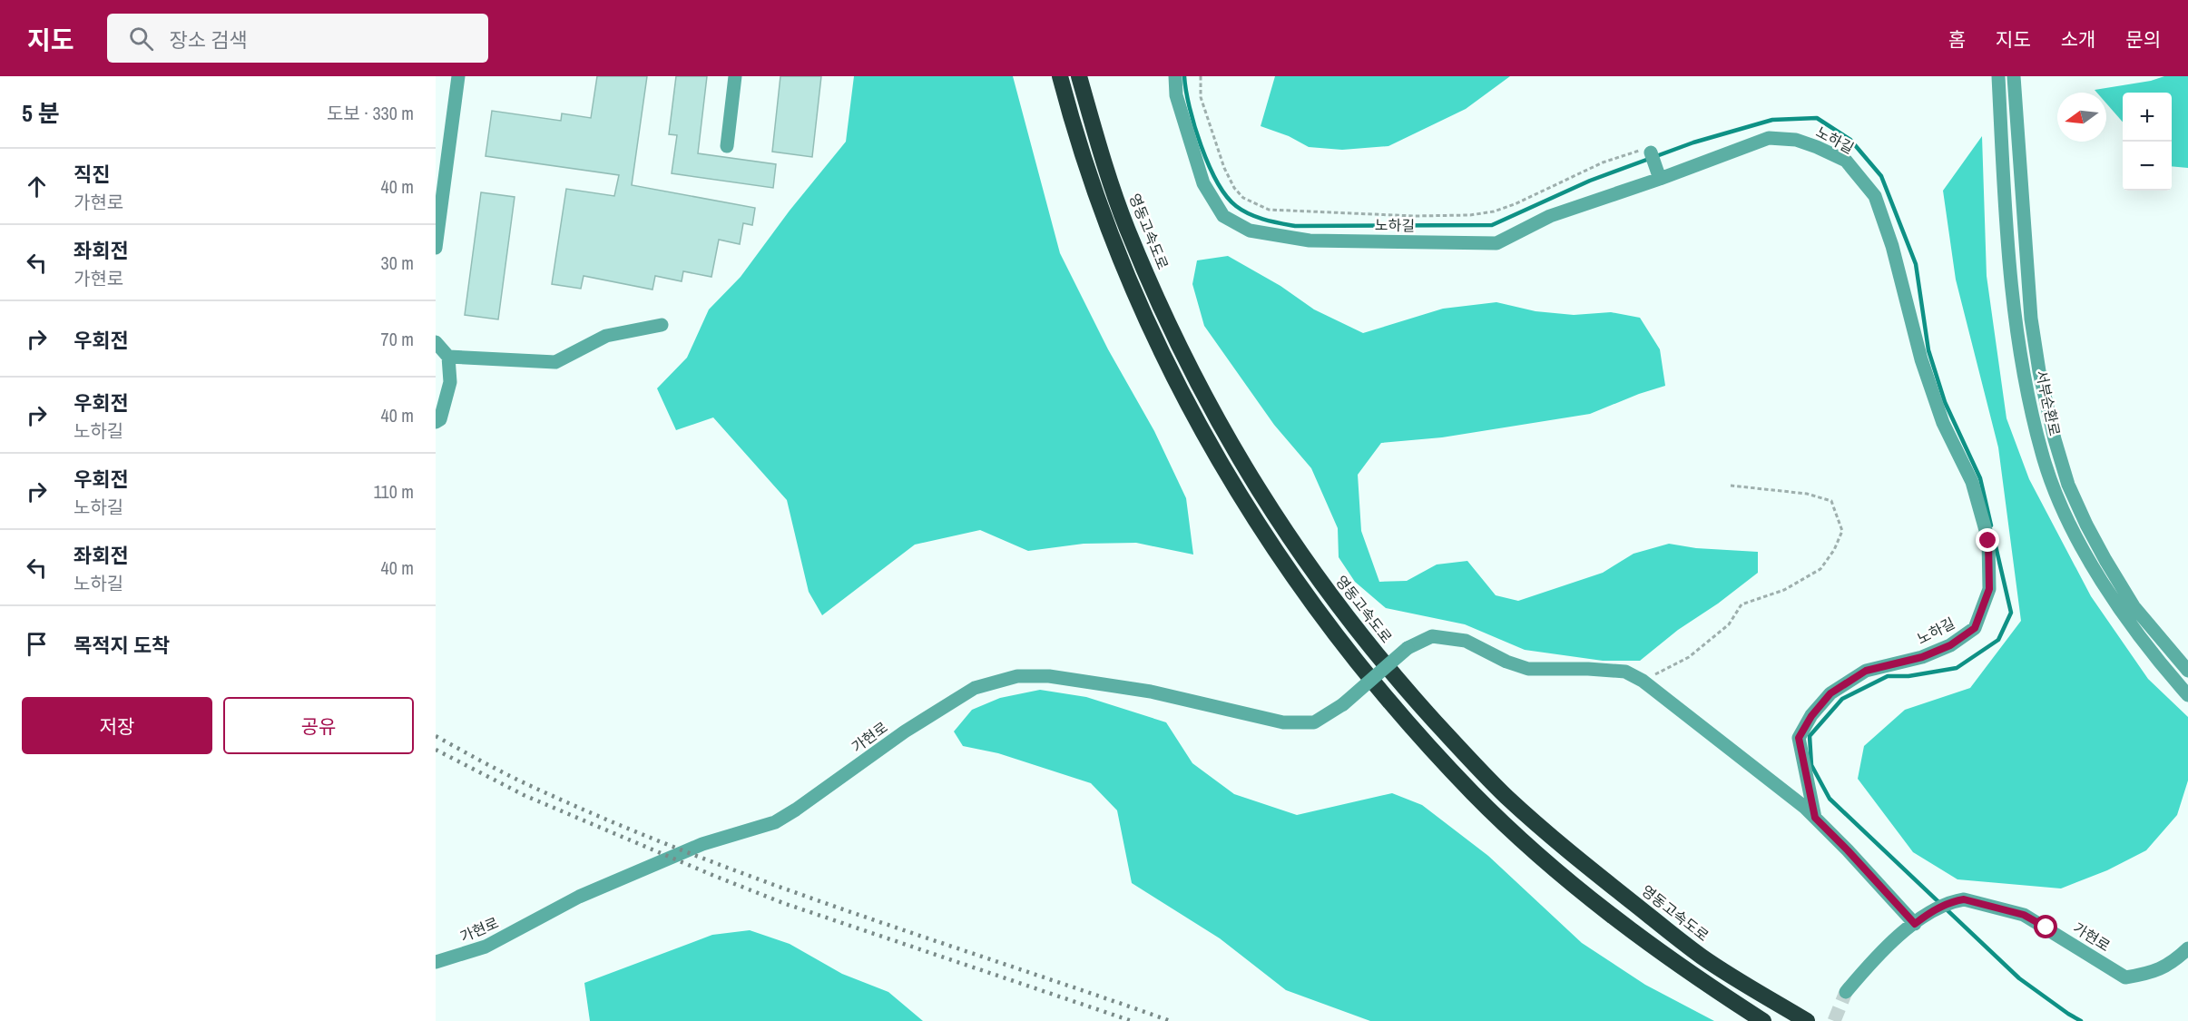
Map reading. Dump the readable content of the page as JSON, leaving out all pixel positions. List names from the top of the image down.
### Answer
{
  "streets": {
    "highway": ["영동고속도로"],
    "street": ["노하길", "서부순환로", "가현로"]
  },
  "crossings": [
    ["노하길", "가현로"]
  ],
  "north": "left",
  "page": {
    "header": "지도",
    "search": "장소 검색",
    "nav": [
      "홈",
      "지도",
      "소개",
      "문의"
    ],
    "heading": ["5 분", "도보 · 330 m"],
    "map_buttons": ["+", "−"],
    "list": [
      ["직진", "가현로", "40 m"],
      ["좌회전", "가현로", "30 m"],
      ["우회전", "70 m"],
      ["우회전", "노하길", "40 m"],
      ["우회전", "노하길", "110 m"],
      ["좌회전", "노하길", "40 m"],
      "목적지 도착"
    ],
    "buttons": ["저장", "공유"]
  }
}
